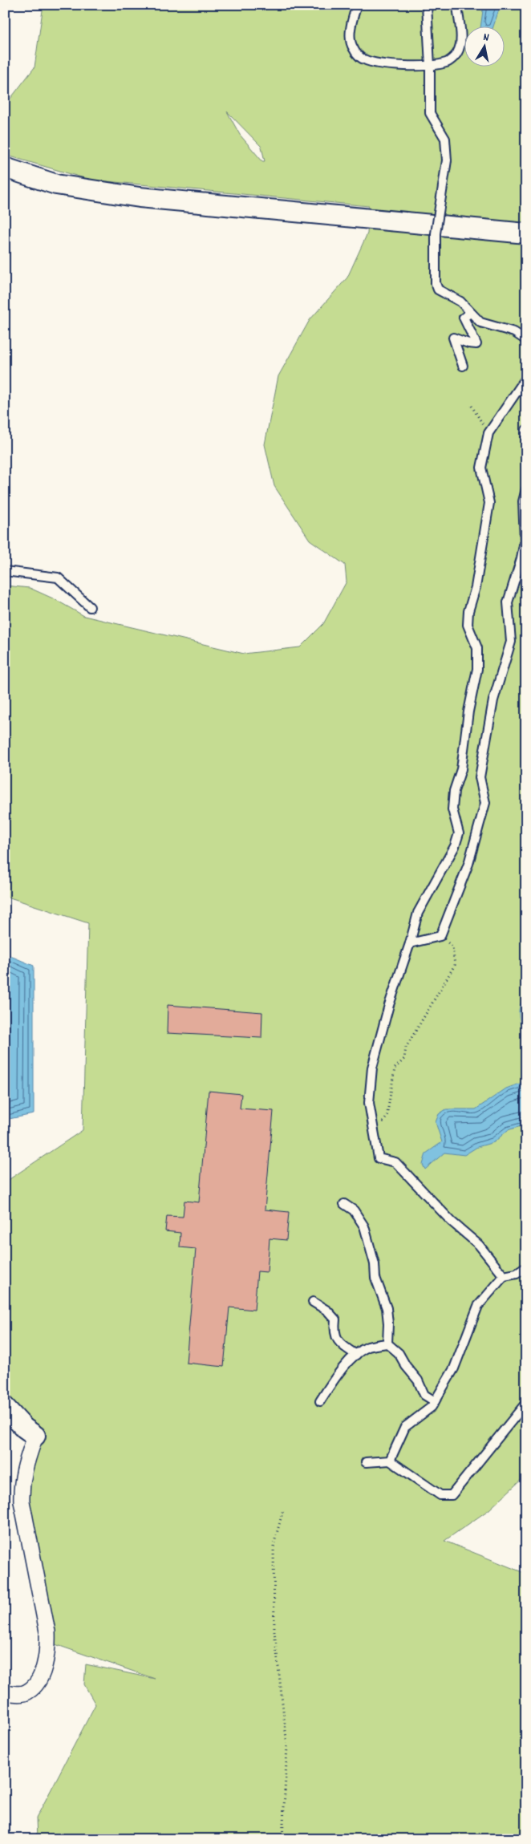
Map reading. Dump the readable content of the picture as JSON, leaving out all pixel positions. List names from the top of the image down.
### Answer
{
  "north": "top"
}
